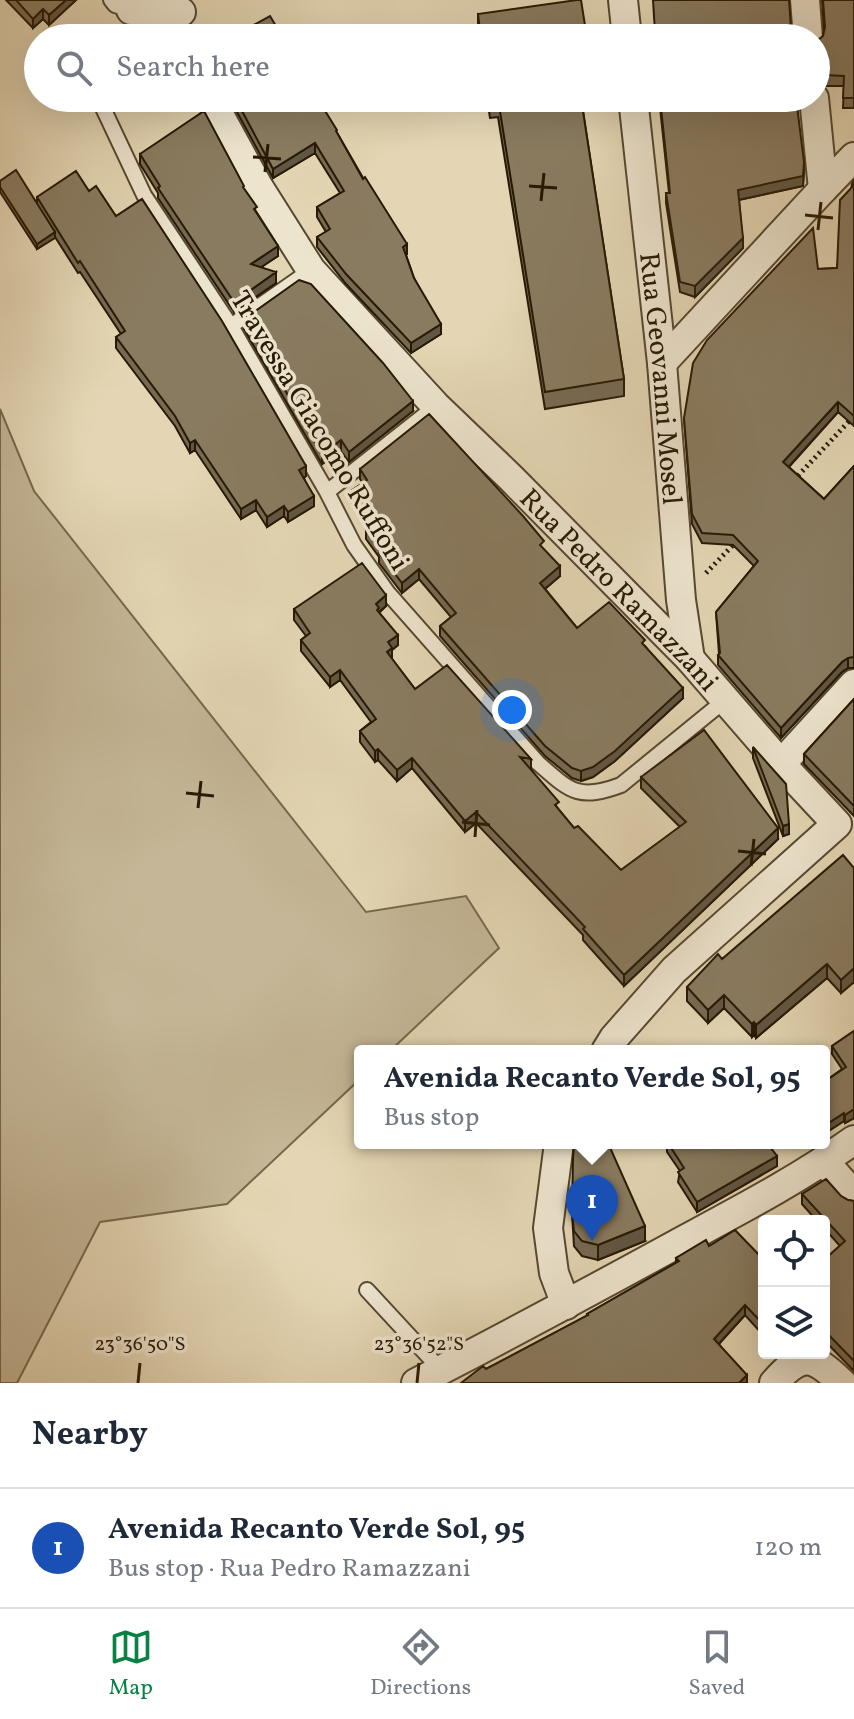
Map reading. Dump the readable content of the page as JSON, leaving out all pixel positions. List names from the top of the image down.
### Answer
{
  "streets": {
    "street": ["Rua Geovanni Mosel", "Rua Pedro Ramazzani"],
    "lane": ["Travessa Giacomo Ruffoni"]
  },
  "crossings": [
    ["Rua Geovanni Mosel", "Rua Pedro Ramazzani"],
    ["Travessa Giacomo Ruffoni", "Rua Pedro Ramazzani"]
  ],
  "page": {
    "search": "Search here",
    "popup": ["Avenida Recanto Verde Sol, 95", "Bus stop"],
    "pins": "1",
    "heading": "Nearby",
    "list": [
      {
        "mark": "1",
        "name": "Avenida Recanto Verde Sol, 95",
        "note": "Bus stop · Rua Pedro Ramazzani",
        "value": "120 m"
      }
    ],
    "nav": ["Map", "Directions", "Saved"]
  },
  "coordinates": ["23°36'50\"S", "23°36'52\"S"]
}
